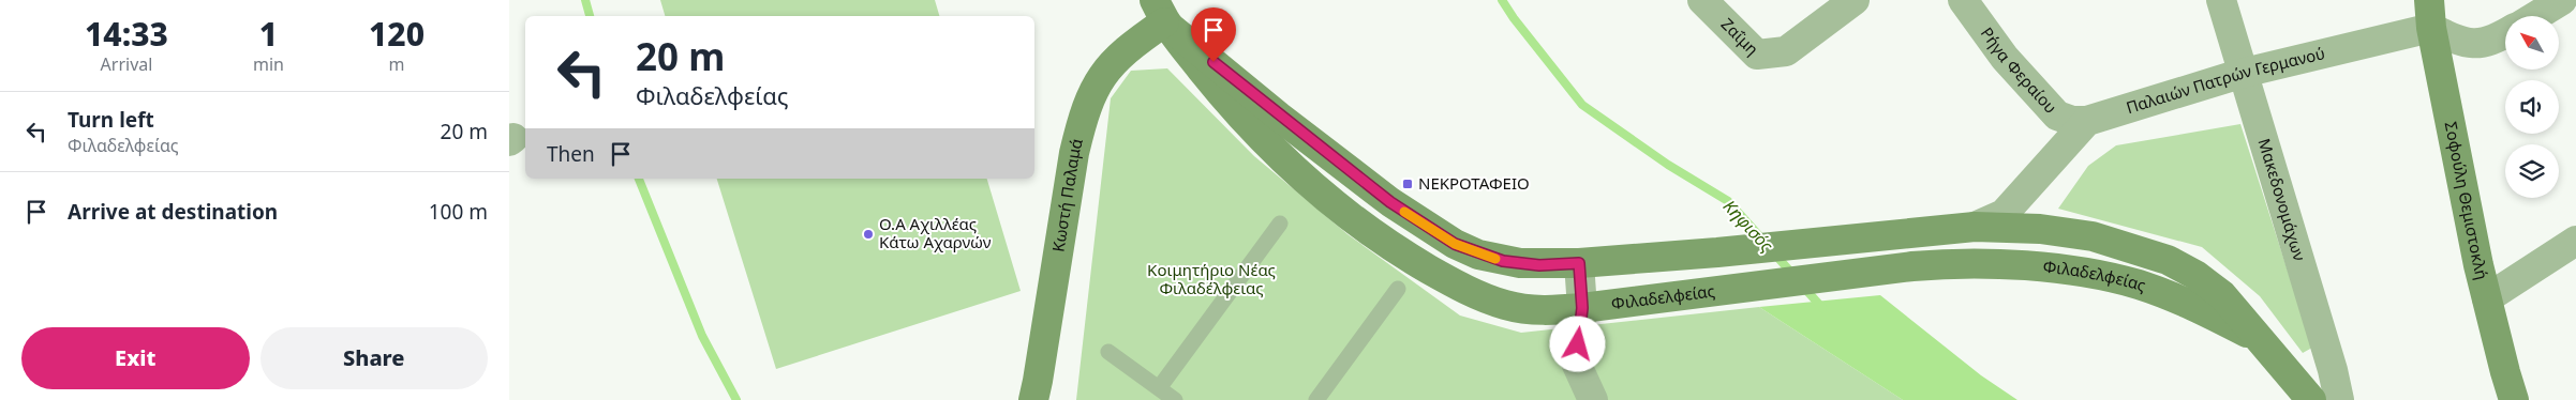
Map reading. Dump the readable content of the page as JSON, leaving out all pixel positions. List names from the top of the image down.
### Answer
{
  "streets": {
    "main road": ["Κωστή Παλαμά", "Σοφούλη Θεμιστοκλή", "Φιλαδελφείας"],
    "street": [
      "Ζαΐμη",
      "Ρήγα Φεραίου",
      "Παλαιών Πατρών Γερμανού",
      "Μακεδονομάχων"
    ]
  },
  "crossings": [
    ["Ρήγα Φεραίου", "Παλαιών Πατρών Γερμανού"],
    ["Παλαιών Πατρών Γερμανού", "Μακεδονομάχων"],
    ["Παλαιών Πατρών Γερμανού", "Σοφούλη Θεμιστοκλή"],
    ["Κωστή Παλαμά", "Φιλαδελφείας"]
  ],
  "water": ["Κηφισός"],
  "parks": ["Κοιμητήριο Νέας Φιλαδέλφειας"],
  "places": {
    "transit": ["ΝΕΚΡΟΤΑΦΕΙΟ"],
    "other": ["Ο.Α Αχιλλέας Κάτω Αχαρνών"]
  },
  "north": "top left",
  "page": {
    "eta": [
      "14:33",
      "Arrival",
      "1",
      "min",
      "120",
      "m"
    ],
    "turn": ["20 m", "Φιλαδελφείας"],
    "list": [
      {
        "name": "Turn left",
        "note": "Φιλαδελφείας",
        "value": "20 m"
      },
      {
        "name": "Arrive at destination",
        "value": "100 m"
      }
    ],
    "then": "Then",
    "buttons": ["Exit", "Share"]
  }
}
